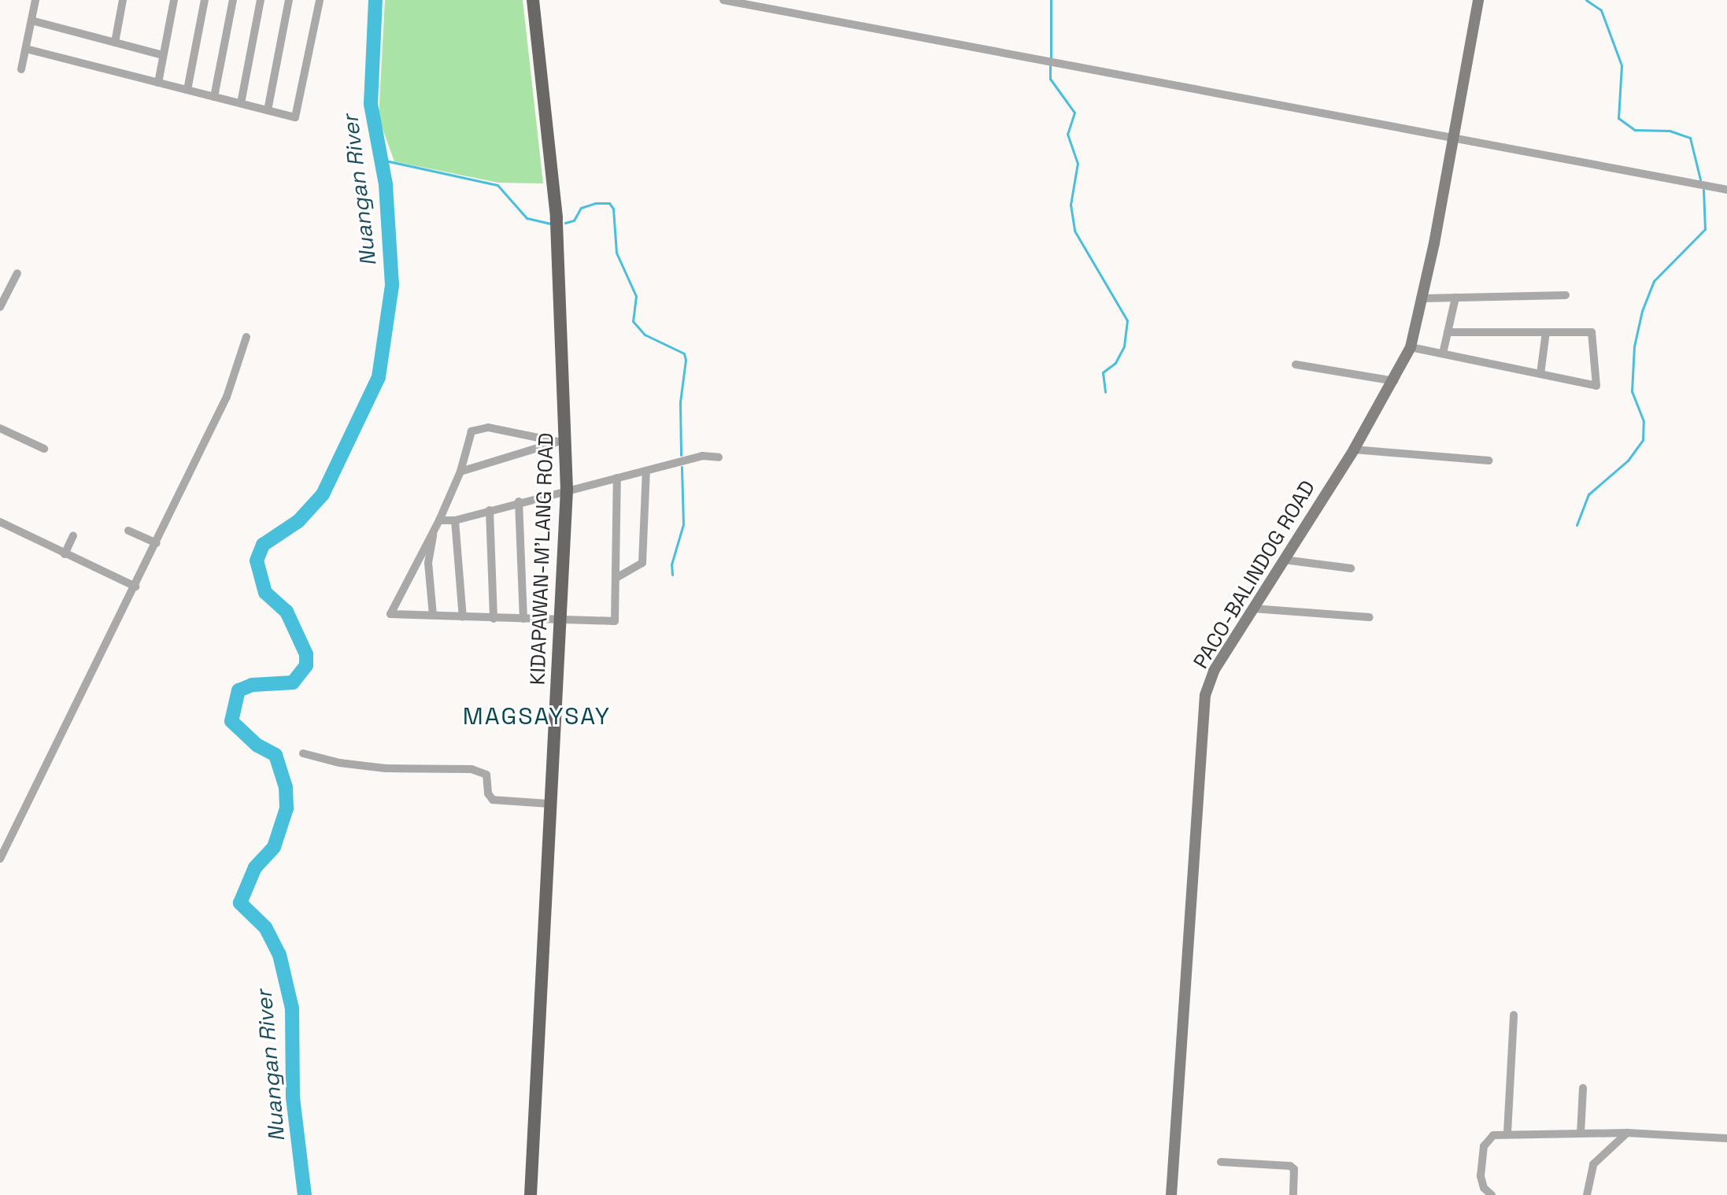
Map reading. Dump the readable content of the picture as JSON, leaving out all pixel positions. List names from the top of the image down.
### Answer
{
  "streets": {
    "main road": ["KIDAPAWAN-M'LANG ROAD"],
    "street": ["PACO-BALINDOG ROAD"]
  },
  "districts": ["MAGSAYSAY"],
  "water": ["Nuangan River"]
}
